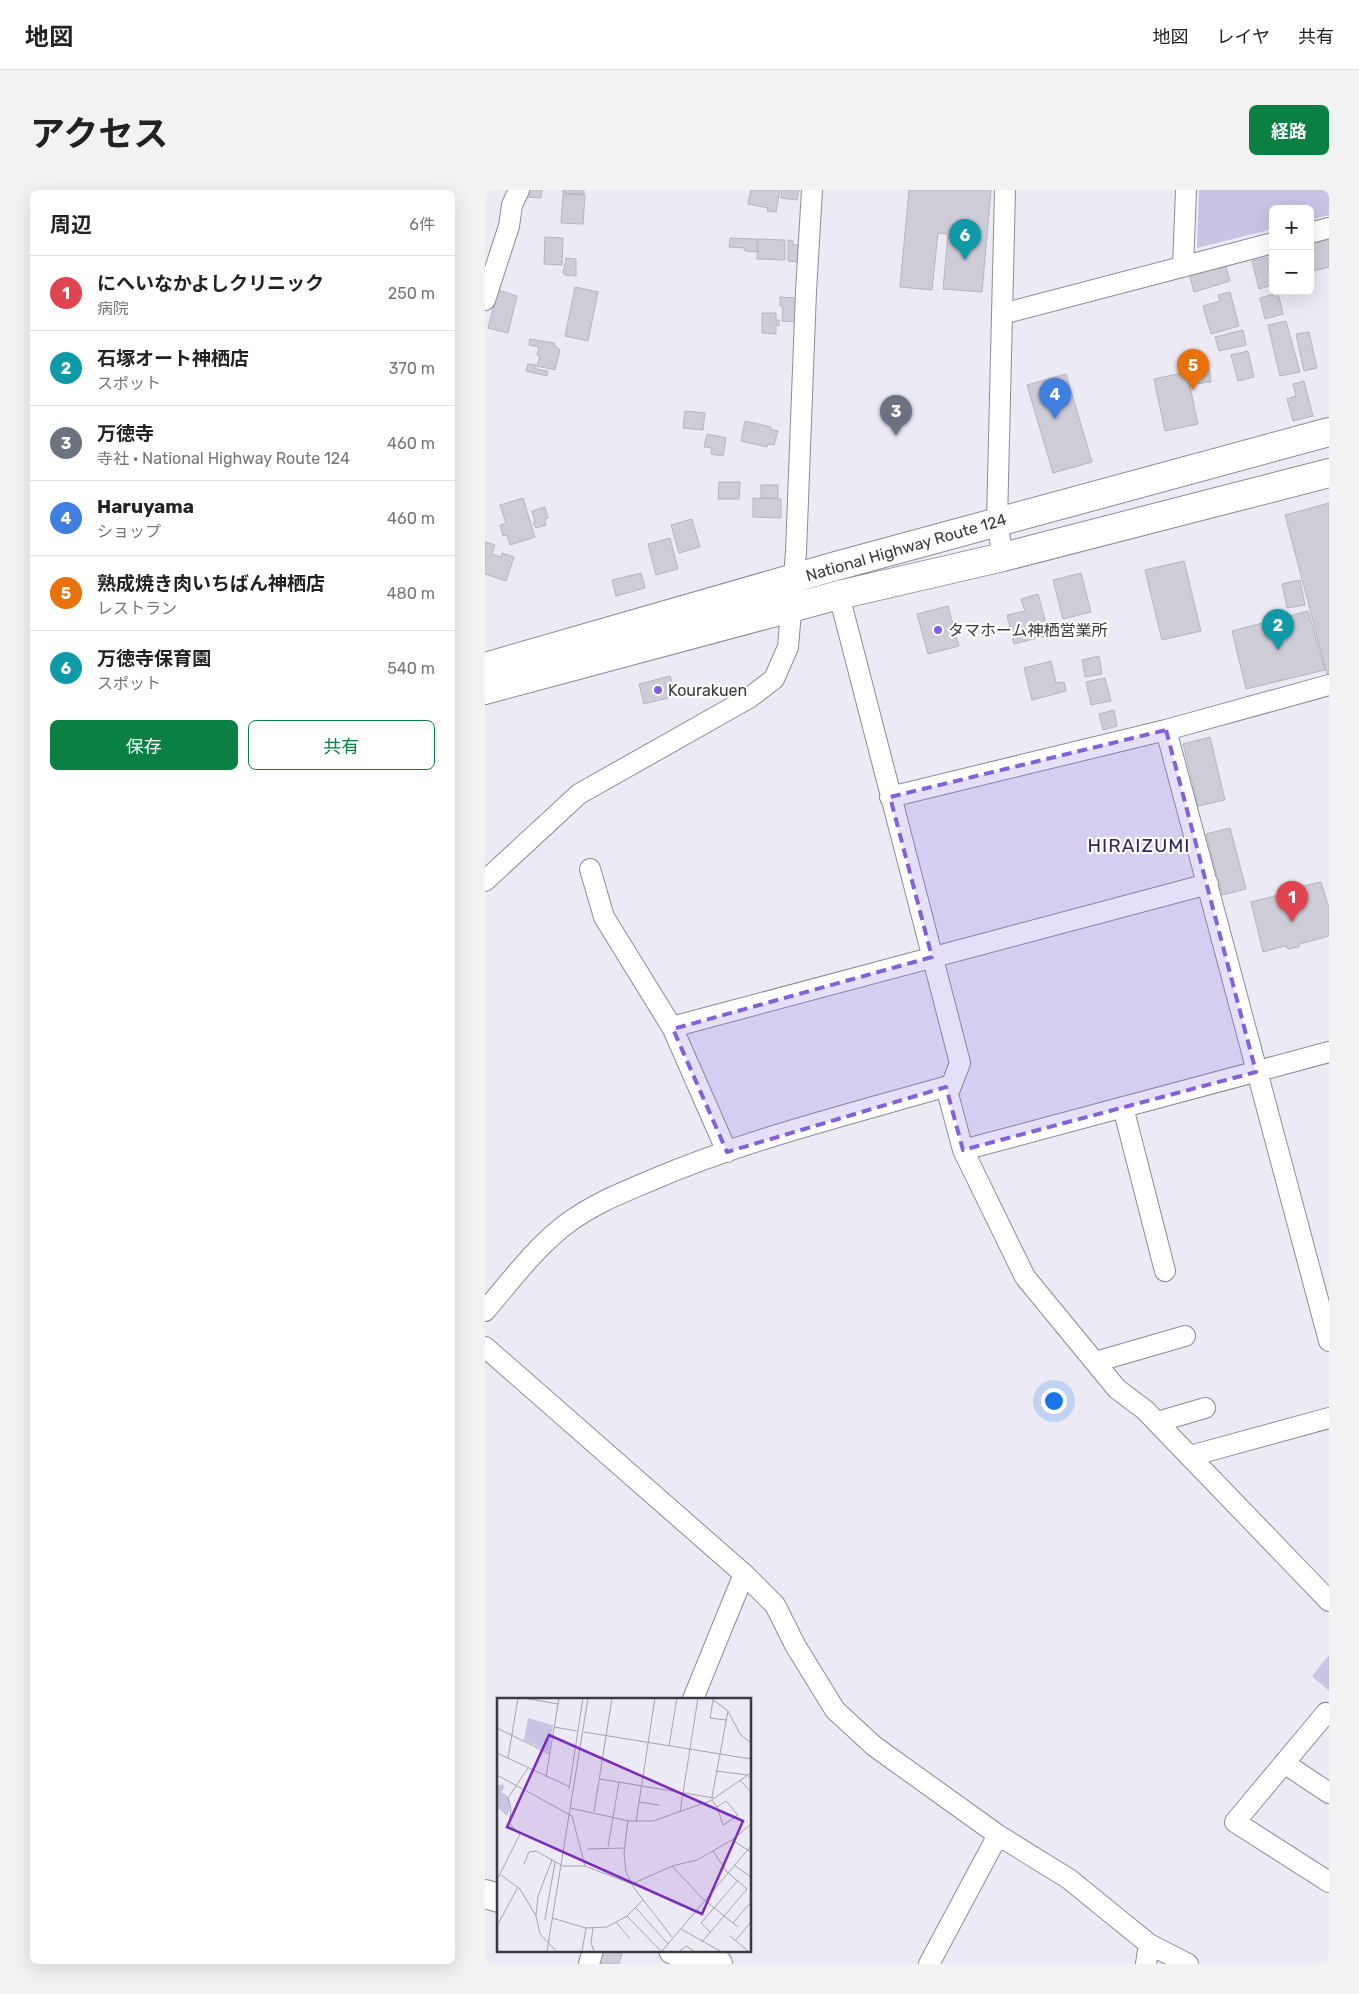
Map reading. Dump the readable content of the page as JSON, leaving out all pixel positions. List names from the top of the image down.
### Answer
{
  "streets": {
    "highway": ["National Highway Route 124"]
  },
  "districts": ["HIRAIZUMI"],
  "places": ["タマホーム神栖営業所", "Kourakuen"],
  "page": {
    "header": "地図",
    "nav": ["地図", "レイヤ", "共有"],
    "title": "アクセス",
    "buttons": [
      "経路",
      ["保存", "共有"]
    ],
    "heading": ["周辺", "6件"],
    "map_buttons": ["+", "−"],
    "pins": [
      "6",
      "5",
      "4",
      "3",
      "2",
      "1"
    ],
    "list": [
      {
        "mark": "1",
        "name": "にへいなかよしクリニック",
        "note": "病院",
        "value": "250 m"
      },
      {
        "mark": "2",
        "name": "石塚オート神栖店",
        "note": "スポット",
        "value": "370 m"
      },
      {
        "mark": "3",
        "name": "万徳寺",
        "note": "寺社 · National Highway Route 124",
        "value": "460 m"
      },
      {
        "mark": "4",
        "name": "Haruyama",
        "note": "ショップ",
        "value": "460 m"
      },
      {
        "mark": "5",
        "name": "熟成焼き肉いちばん神栖店",
        "note": "レストラン",
        "value": "480 m"
      },
      {
        "mark": "6",
        "name": "万徳寺保育園",
        "note": "スポット",
        "value": "540 m"
      }
    ]
  }
}
